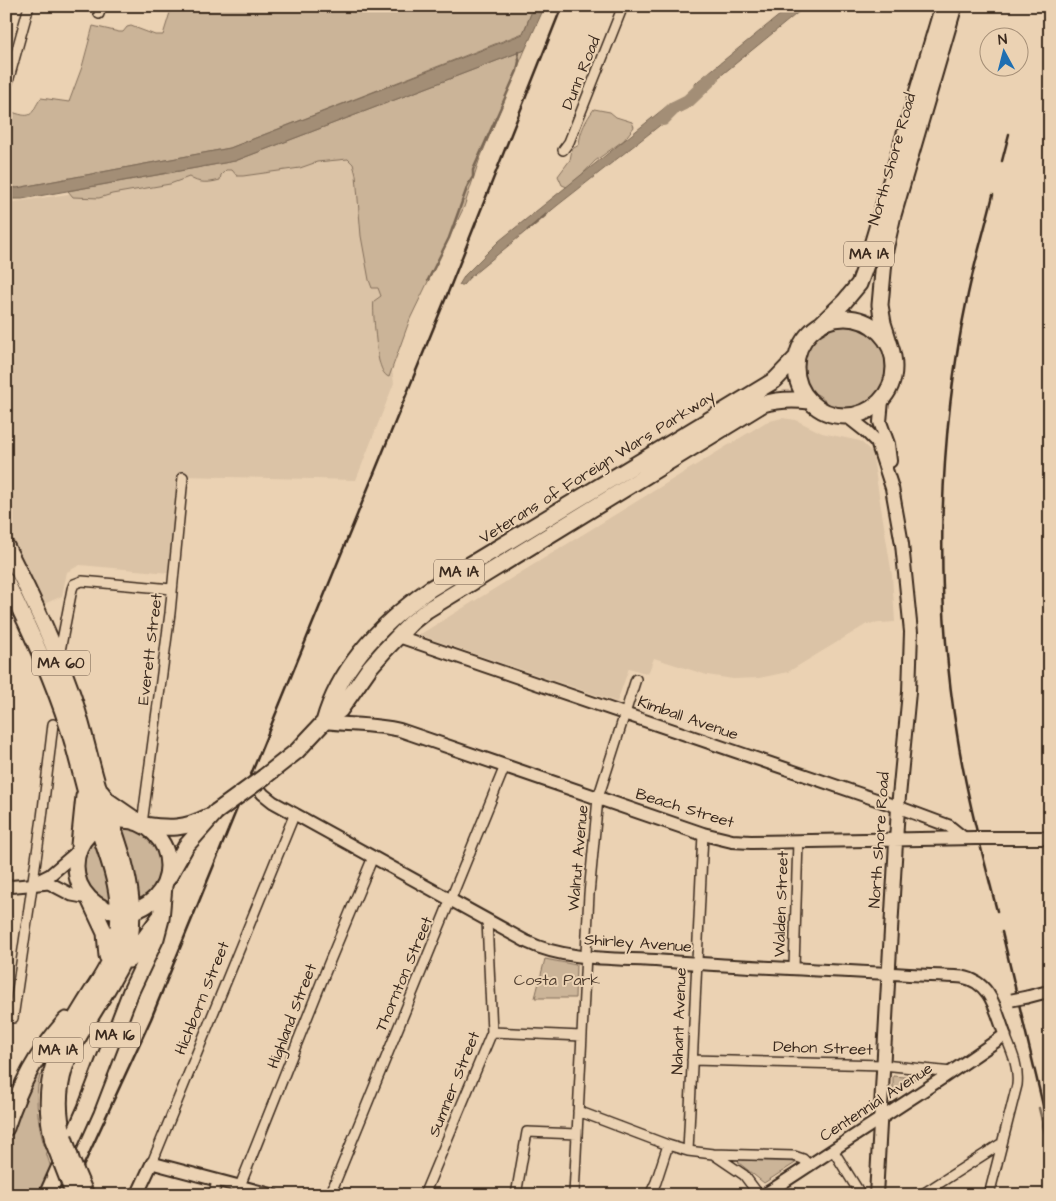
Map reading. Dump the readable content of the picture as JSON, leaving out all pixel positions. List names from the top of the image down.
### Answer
{
  "streets": {
    "highway": [
      "North Shore Road",
      "MA 1A",
      "Veterans of Foreign Wars Parkway",
      "MA 60",
      "MA 16"
    ],
    "main road": ["Beach Street"],
    "street": [
      "Dunn Road",
      "Everett Street",
      "Kimball Avenue",
      "Walnut Avenue",
      "Walden Street",
      "Shirley Avenue",
      "Thornton Street",
      "Hichborn Street",
      "Highland Street",
      "Nahant Avenue",
      "Dehon Street",
      "Sumner Street",
      "Centennial Avenue"
    ]
  },
  "crossings": [
    ["North Shore Road", "MA 1A"],
    ["North Shore Road", "Veterans of Foreign Wars Parkway"],
    ["North Shore Road", "Kimball Avenue"],
    ["North Shore Road", "Beach Street"],
    ["North Shore Road", "Shirley Avenue"],
    ["North Shore Road", "Dehon Street"],
    ["North Shore Road", "Centennial Avenue"],
    ["MA 1A", "Veterans of Foreign Wars Parkway"],
    ["MA 1A", "Everett Street"],
    ["MA 1A", "MA 60"],
    ["MA 1A", "MA 16"],
    ["Veterans of Foreign Wars Parkway", "Everett Street"],
    ["Veterans of Foreign Wars Parkway", "Kimball Avenue"],
    ["Veterans of Foreign Wars Parkway", "Beach Street"],
    ["Veterans of Foreign Wars Parkway", "Shirley Avenue"],
    ["MA 60", "MA 16"],
    ["Kimball Avenue", "Beach Street"],
    ["Kimball Avenue", "Walnut Avenue"],
    ["Beach Street", "Walnut Avenue"],
    ["Beach Street", "Walden Street"],
    ["Beach Street", "Thornton Street"],
    ["Beach Street", "Nahant Avenue"],
    ["Walnut Avenue", "Shirley Avenue"],
    ["Walden Street", "Shirley Avenue"],
    ["Shirley Avenue", "Thornton Street"],
    ["Shirley Avenue", "Hichborn Street"],
    ["Shirley Avenue", "Highland Street"],
    ["Shirley Avenue", "Nahant Avenue"],
    ["Shirley Avenue", "Sumner Street"],
    ["Nahant Avenue", "Dehon Street"],
    ["Dehon Street", "Centennial Avenue"]
  ],
  "parks": ["Costa Park"],
  "north": "top"
}
